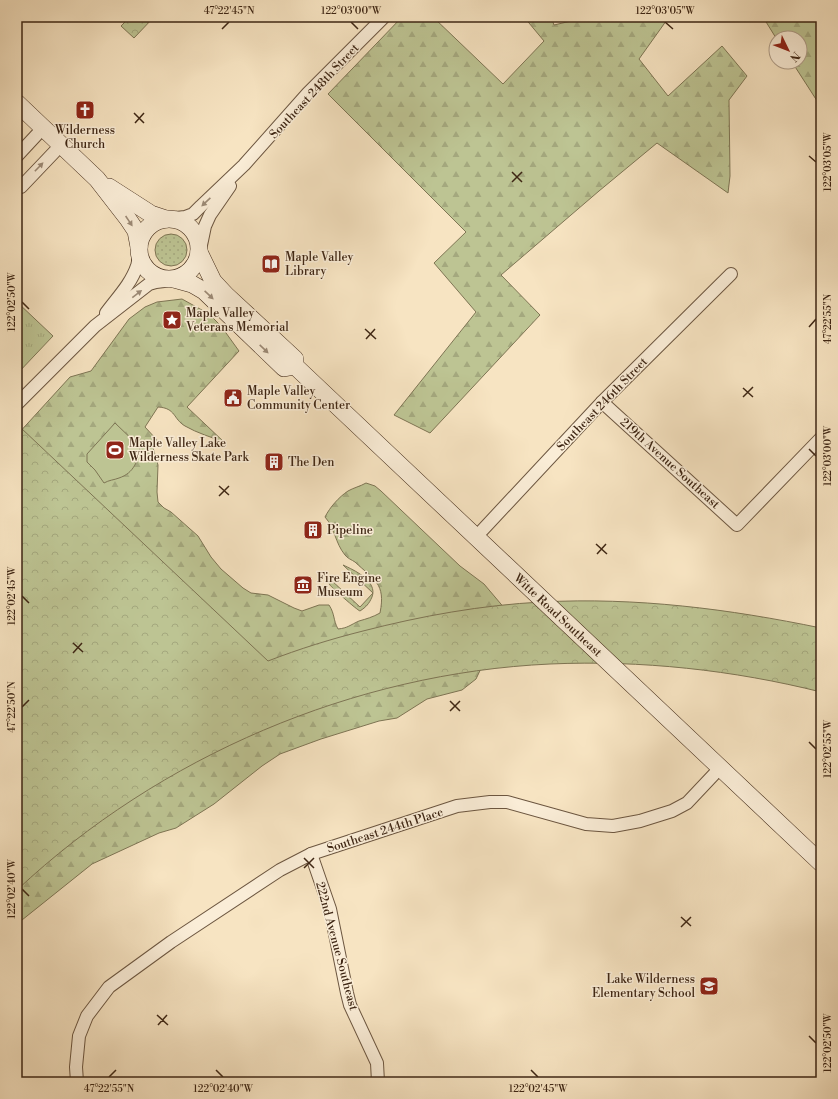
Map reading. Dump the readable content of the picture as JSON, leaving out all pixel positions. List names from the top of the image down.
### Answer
{
  "streets": {
    "street": [
      "Southeast 248th Street",
      "Southeast 246th Street",
      "219th Avenue Southeast",
      "Witte Road Southeast",
      "Southeast 244th Place",
      "222nd Avenue Southeast"
    ]
  },
  "crossings": [
    ["Southeast 248th Street", "Witte Road Southeast"],
    ["Southeast 246th Street", "219th Avenue Southeast"],
    ["Southeast 246th Street", "Witte Road Southeast"],
    ["Witte Road Southeast", "Southeast 244th Place"],
    ["Southeast 244th Place", "222nd Avenue Southeast"]
  ],
  "places": {
    "church": ["Wilderness Church"],
    "library": ["Maple Valley Library"],
    "place": ["Maple Valley Veterans Memorial"],
    "public building": ["Maple Valley Community Center"],
    "sports": ["Maple Valley Lake Wilderness Skate Park"],
    "building": ["The Den", "Pipeline"],
    "museum": ["Fire Engine Museum"],
    "school or university": ["Lake Wilderness Elementary School"]
  },
  "north": "bottom right",
  "coordinates": [
    "47°22'45\"N",
    "122°03'00\"W",
    "122°03'05\"W",
    "122°02'50\"W",
    "47°22'55\"N",
    "122°02'45\"W",
    "47°22'50\"N",
    "122°02'55\"W",
    "122°02'40\"W"
  ]
}
